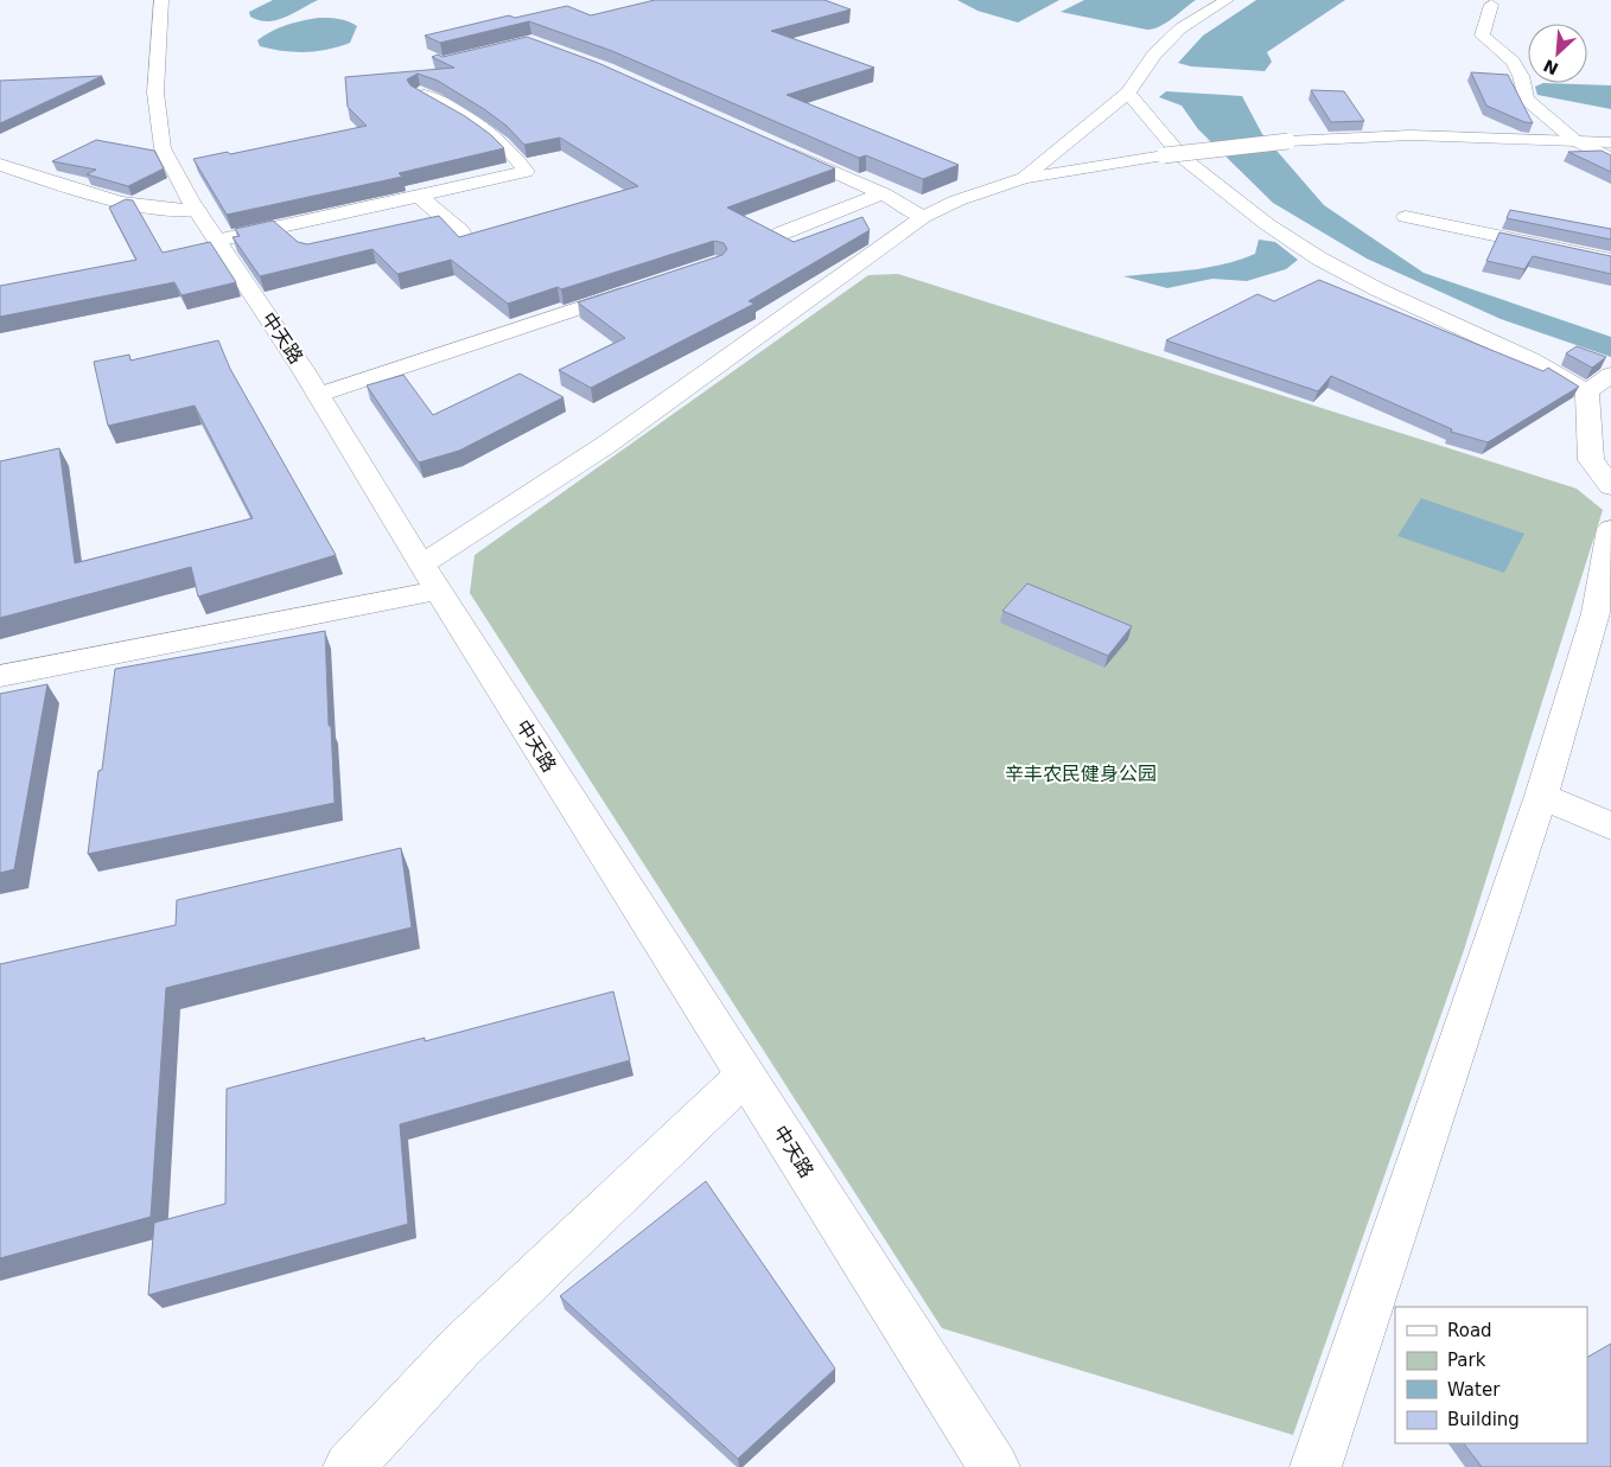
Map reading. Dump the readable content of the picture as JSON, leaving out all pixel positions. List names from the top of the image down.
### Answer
{
  "streets": {
    "street": ["中天路"]
  },
  "parks": ["辛丰农民健身公园"],
  "legend": [
    "Road",
    "Park",
    "Water",
    "Building"
  ],
  "north": "bottom left"
}
